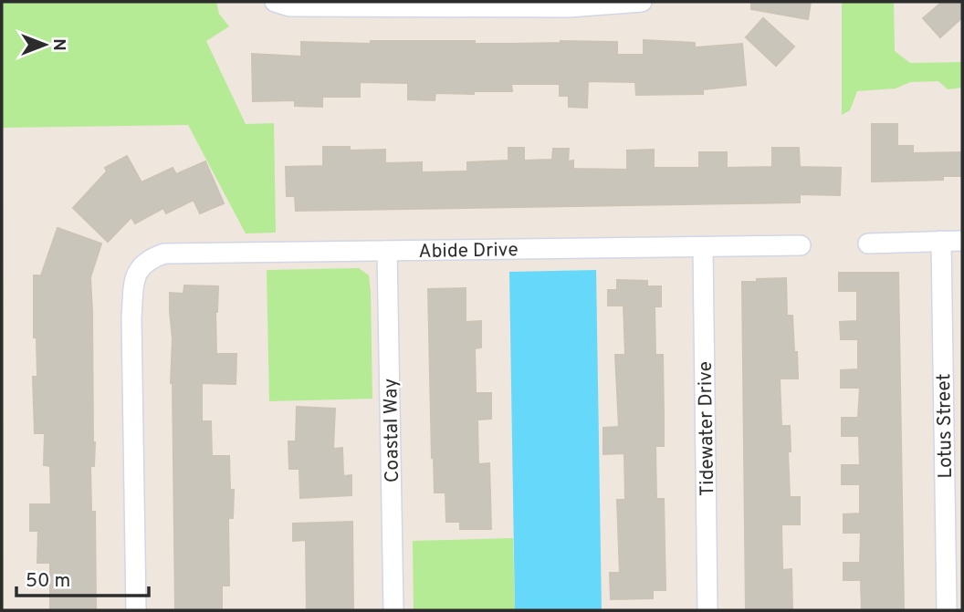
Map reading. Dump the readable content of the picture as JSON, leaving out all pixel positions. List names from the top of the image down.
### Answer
{
  "streets": {
    "street": [
      "Abide Drive",
      "Lotus Street",
      "Tidewater Drive",
      "Coastal Way"
    ]
  },
  "crossings": [
    ["Abide Drive", "Tidewater Drive"],
    ["Abide Drive", "Coastal Way"]
  ],
  "scale_bar": "50 m",
  "north": "right"
}
